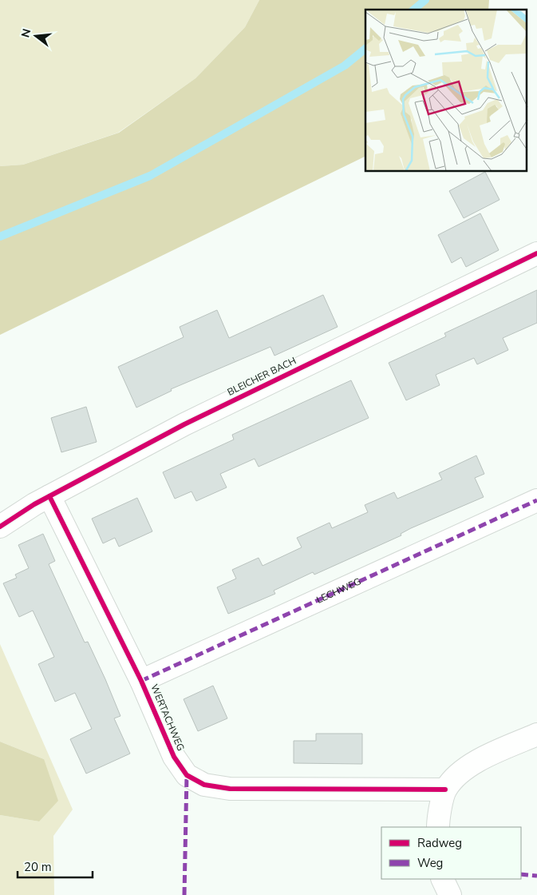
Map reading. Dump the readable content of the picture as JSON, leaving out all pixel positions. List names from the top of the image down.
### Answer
{
  "streets": {
    "street": ["BLEICHER BACH", "LECHWEG", "WERTACHWEG"]
  },
  "crossings": [
    ["BLEICHER BACH", "WERTACHWEG"],
    ["LECHWEG", "WERTACHWEG"]
  ],
  "legend": ["Radweg", "Weg"],
  "scale_bar": "20 m",
  "north": "left"
}
